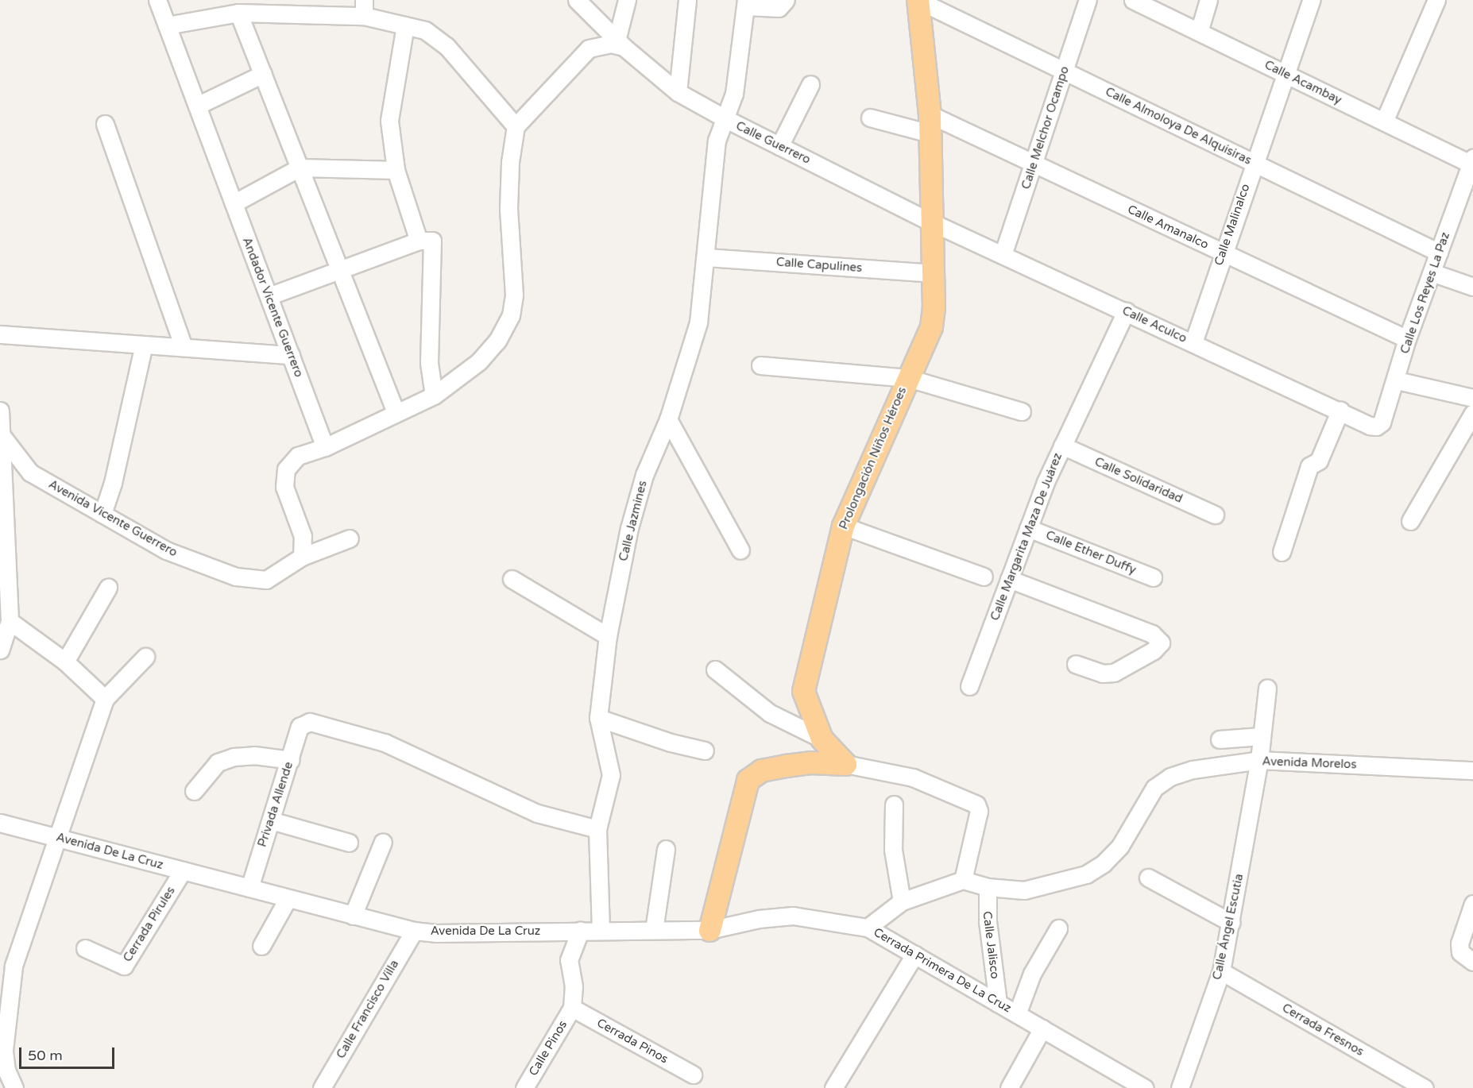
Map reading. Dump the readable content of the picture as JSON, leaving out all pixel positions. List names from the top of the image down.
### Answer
{
  "streets": {
    "main road": ["Prolongación Niños Héroes"],
    "street": [
      "Calle Acambay",
      "Calle Almoloya De Alquisiras",
      "Calle Melchor Ocampo",
      "Calle Guerrero",
      "Calle Malinalco",
      "Calle Amanalco",
      "Calle Capulines",
      "Calle Los Reyes La Paz",
      "Andador Vicente Guerrero",
      "Calle Aculco",
      "Calle Solidaridad",
      "Avenida Vicente Guerrero",
      "Calle Jazmines",
      "Calle Margarita Maza De Juárez",
      "Calle Ether Duffy",
      "Avenida Morelos",
      "Privada Allende",
      "Avenida De La Cruz",
      "Cerrada Pirules",
      "Calle Ángel Escutia",
      "Calle Jalisco",
      "Cerrada Primera De La Cruz",
      "Calle Francisco Villa",
      "Cerrada Fresnos",
      "Cerrada Pinos",
      "Calle Pinos"
    ]
  },
  "crossings": [
    ["Calle Acambay", "Calle Malinalco"],
    ["Calle Acambay", "Calle Los Reyes La Paz"],
    ["Calle Almoloya De Alquisiras", "Calle Melchor Ocampo"],
    ["Calle Almoloya De Alquisiras", "Calle Malinalco"],
    ["Calle Almoloya De Alquisiras", "Calle Los Reyes La Paz"],
    ["Calle Almoloya De Alquisiras", "Prolongación Niños Héroes"],
    ["Calle Melchor Ocampo", "Calle Amanalco"],
    ["Calle Melchor Ocampo", "Calle Aculco"],
    ["Calle Guerrero", "Calle Aculco"],
    ["Calle Guerrero", "Prolongación Niños Héroes"],
    ["Calle Guerrero", "Calle Jazmines"],
    ["Calle Malinalco", "Calle Amanalco"],
    ["Calle Malinalco", "Calle Aculco"],
    ["Calle Amanalco", "Calle Los Reyes La Paz"],
    ["Calle Amanalco", "Prolongación Niños Héroes"],
    ["Calle Capulines", "Prolongación Niños Héroes"],
    ["Calle Capulines", "Calle Jazmines"],
    ["Calle Los Reyes La Paz", "Calle Aculco"],
    ["Calle Aculco", "Prolongación Niños Héroes"],
    ["Calle Aculco", "Calle Margarita Maza De Juárez"],
    ["Calle Solidaridad", "Calle Margarita Maza De Juárez"],
    ["Calle Jazmines", "Privada Allende"],
    ["Calle Jazmines", "Avenida De La Cruz"],
    ["Calle Margarita Maza De Juárez", "Calle Ether Duffy"],
    ["Avenida Morelos", "Calle Ángel Escutia"],
    ["Avenida Morelos", "Calle Jalisco"],
    ["Privada Allende", "Avenida De La Cruz"],
    ["Avenida De La Cruz", "Cerrada Pirules"],
    ["Avenida De La Cruz", "Cerrada Primera De La Cruz"],
    ["Avenida De La Cruz", "Calle Francisco Villa"],
    ["Calle Ángel Escutia", "Cerrada Fresnos"],
    ["Calle Jalisco", "Cerrada Primera De La Cruz"],
    ["Cerrada Pinos", "Calle Pinos"]
  ],
  "scale_bar": "50 m"
}
